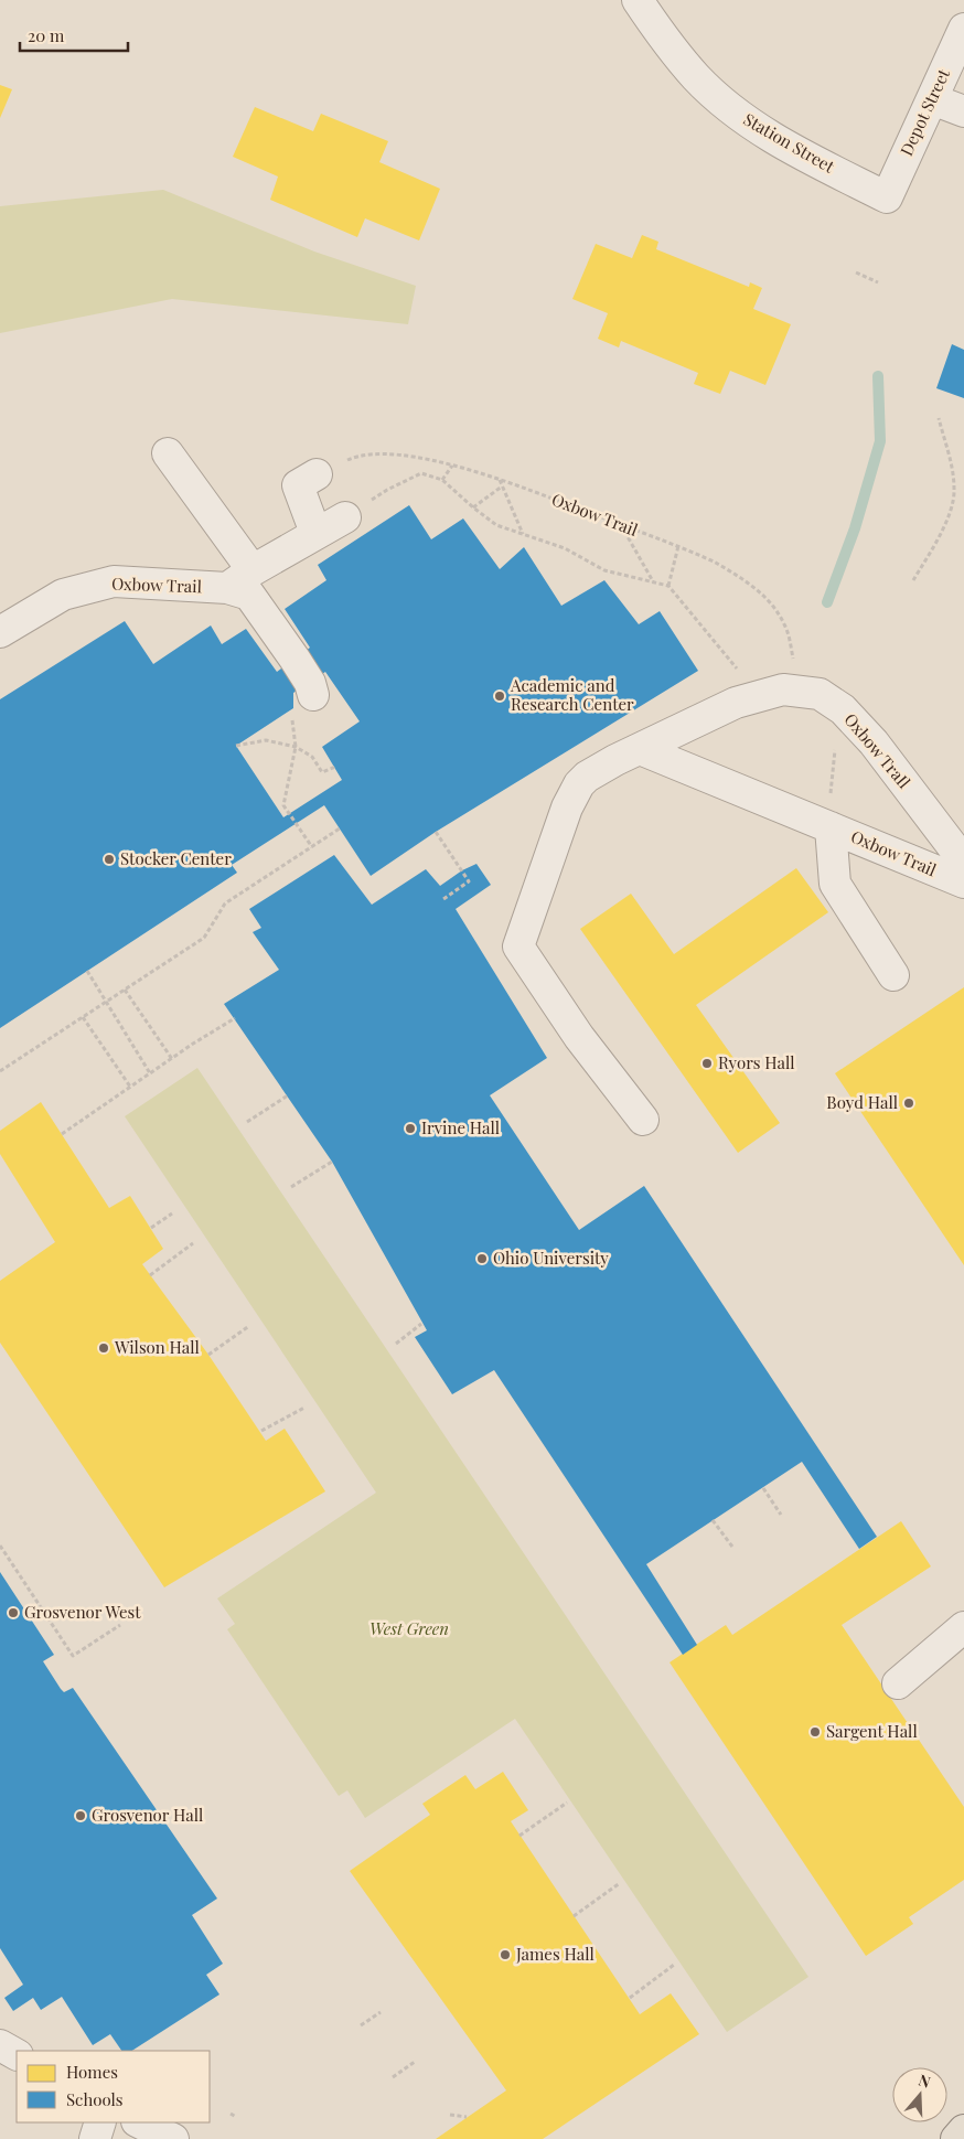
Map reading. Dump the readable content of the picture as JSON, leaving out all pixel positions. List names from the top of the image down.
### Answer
{
  "streets": {
    "street": [
      "Depot Street",
      "Station Street",
      "Oxbow Trail",
      "Oxbow TraIl"
    ]
  },
  "crossings": [
    ["Depot Street", "Station Street"],
    ["Oxbow Trail", "Oxbow TraIl"]
  ],
  "parks": ["West Green"],
  "places": [
    "Academic and Research Center",
    "Stocker Center",
    "Ryors Hall",
    "Boyd Hall",
    "Irvine Hall",
    "Ohio University",
    "Wilson Hall",
    "Grosvenor West",
    "Sargent Hall",
    "Grosvenor Hall",
    "James Hall"
  ],
  "legend": ["Homes", "Schools"],
  "scale_bar": "20 m",
  "north": "top"
}
